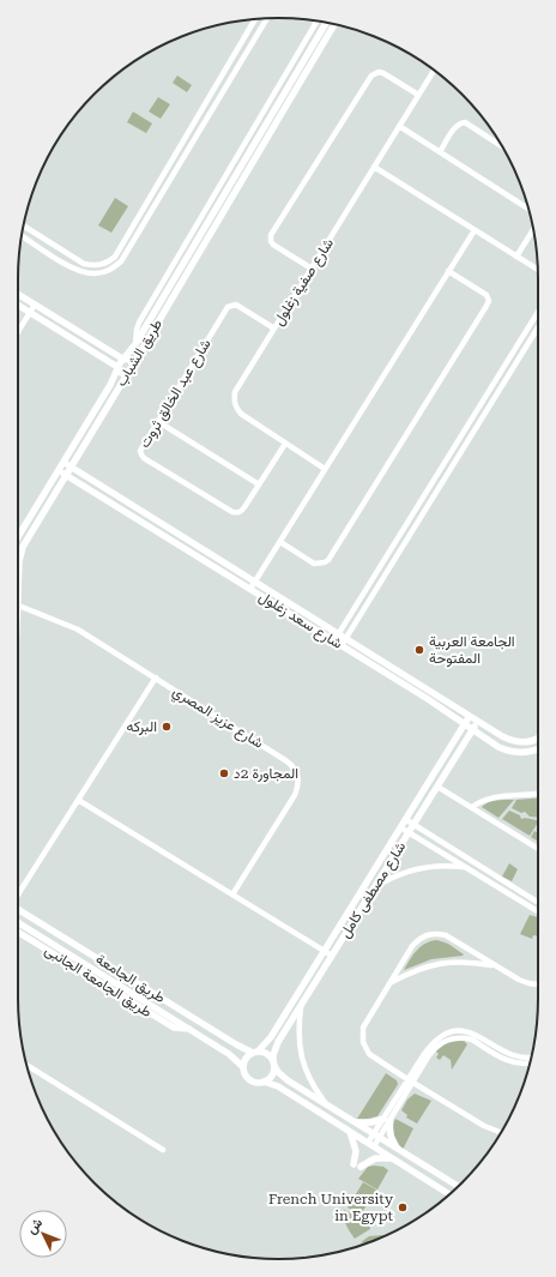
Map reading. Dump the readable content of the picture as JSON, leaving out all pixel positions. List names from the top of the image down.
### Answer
{
  "streets": {
    "street": [
      "شارع صفية زغلول",
      "طريق الشباب",
      "شارع عبد الخالق ثروت",
      "شارع سعد زغلول",
      "شارع عزيز المصري",
      "شارع مصطفى كامل",
      "طريق الجامعة",
      "طريق الجامعة الجانبى"
    ]
  },
  "crossings": [
    ["شارع صفية زغلول", "شارع عبد الخالق ثروت"],
    ["طريق الشباب", "شارع سعد زغلول"],
    ["طريق الشباب", "شارع عزيز المصري"],
    ["شارع سعد زغلول", "شارع مصطفى كامل"],
    ["شارع مصطفى كامل", "طريق الجامعة"],
    ["طريق الجامعة", "طريق الجامعة الجانبى"]
  ],
  "places": [
    "الجامعة العربية المفتوحة",
    "البركه",
    "المجاورة 2د",
    "French University in Egypt"
  ],
  "north": "top left"
}
